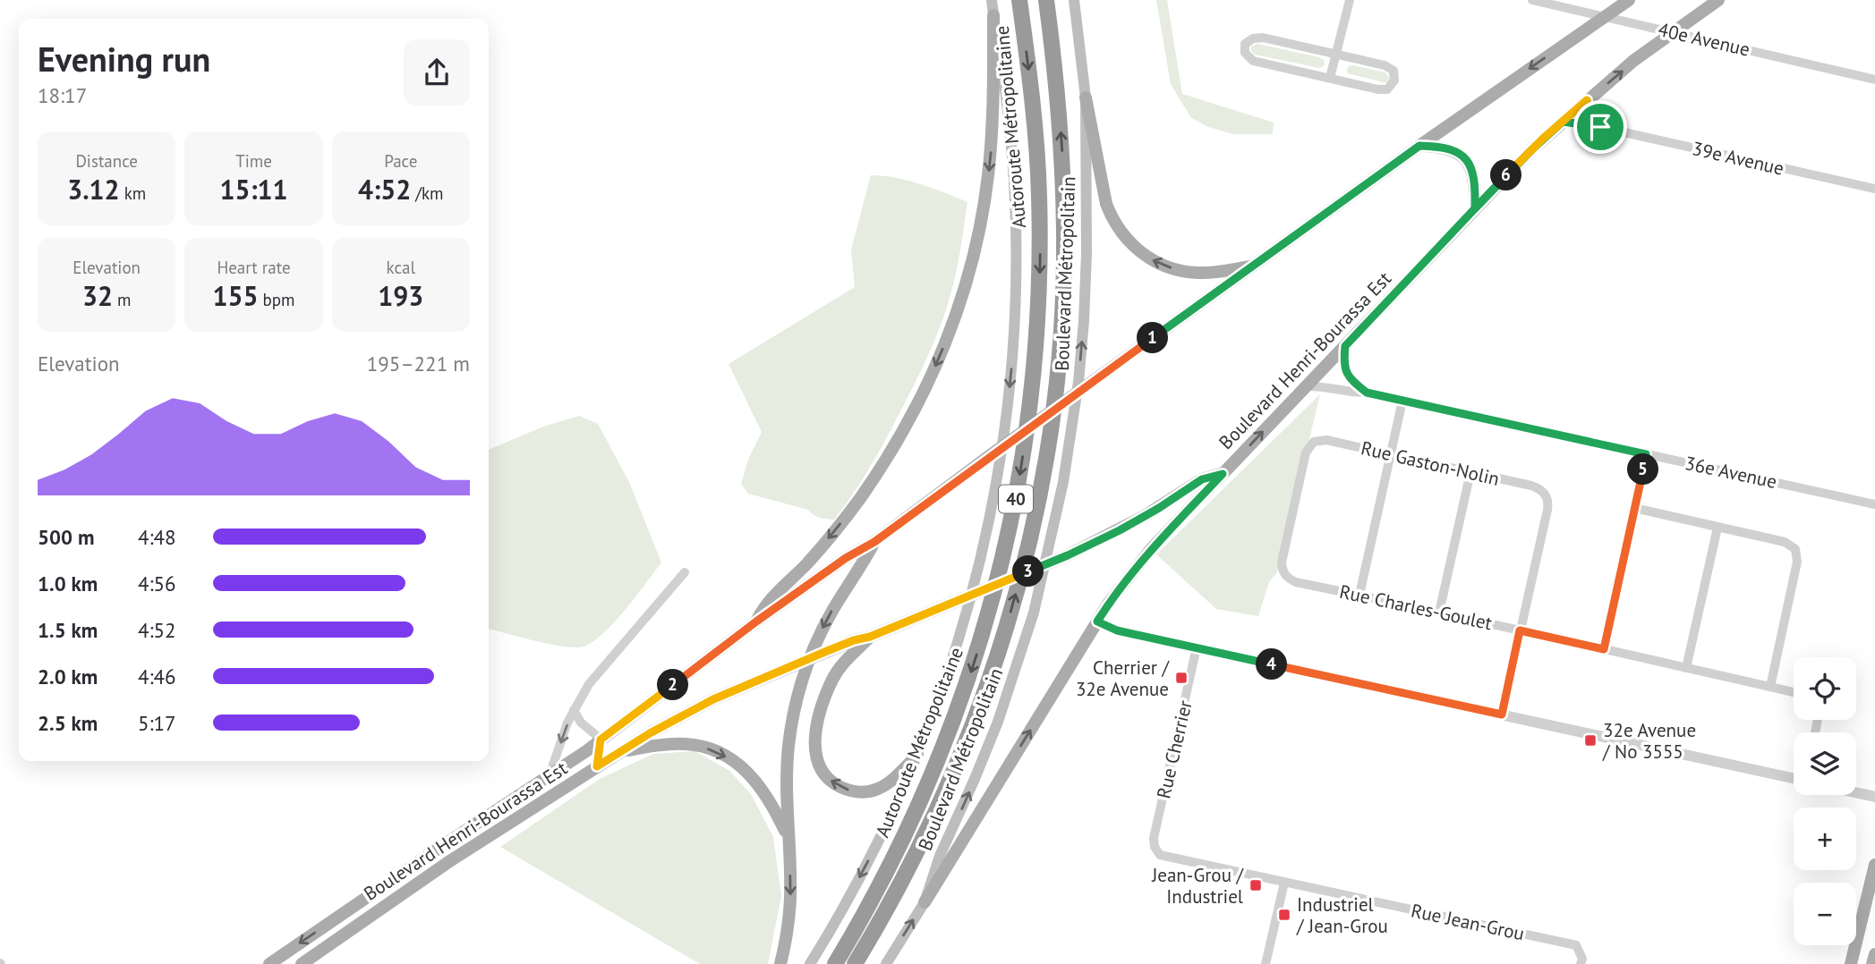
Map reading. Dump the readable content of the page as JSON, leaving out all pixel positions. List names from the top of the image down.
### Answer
{
  "streets": {
    "highway": ["Autoroute Métropolitaine", "40"],
    "main road": ["Boulevard Métropolitain", "Boulevard Henri-Bourassa Est"],
    "street": [
      "40e Avenue",
      "39e Avenue",
      "Rue Gaston-Nolin",
      "36e Avenue",
      "Rue Charles-Goulet",
      "Rue Cherrier",
      "Rue Jean-Grou"
    ]
  },
  "crossings": [
    ["40e Avenue", "Boulevard Henri-Bourassa Est"],
    ["39e Avenue", "Boulevard Henri-Bourassa Est"],
    ["Boulevard Henri-Bourassa Est", "36e Avenue"],
    ["Rue Gaston-Nolin", "Rue Charles-Goulet"],
    ["Rue Cherrier", "Rue Jean-Grou"]
  ],
  "places": {
    "transit": [
      "Cherrier / 32e Avenue",
      "32e Avenue / No 3555",
      "Jean-Grou / Industriel",
      "Industriel / Jean-Grou"
    ]
  },
  "page": {
    "heading": ["Evening run", "18:17"],
    "stats": [
      ["Distance", "3.12 km"],
      ["Time", "15:11"],
      ["Pace", "4:52 /km"],
      ["Elevation", "32 m"],
      ["Heart rate", "155 bpm"],
      ["kcal", "193"]
    ],
    "pins": [
      "6",
      "1",
      "5",
      "3",
      "4",
      "2"
    ],
    "chart": ["Elevation", "195–221 m"],
    "list": [
      {
        "name": "500 m",
        "note": "4:48"
      },
      {
        "name": "1.0 km",
        "note": "4:56"
      },
      {
        "name": "1.5 km",
        "note": "4:52"
      },
      {
        "name": "2.0 km",
        "note": "4:46"
      },
      {
        "name": "2.5 km",
        "note": "5:17"
      }
    ],
    "map_buttons": ["+", "−"]
  }
}
